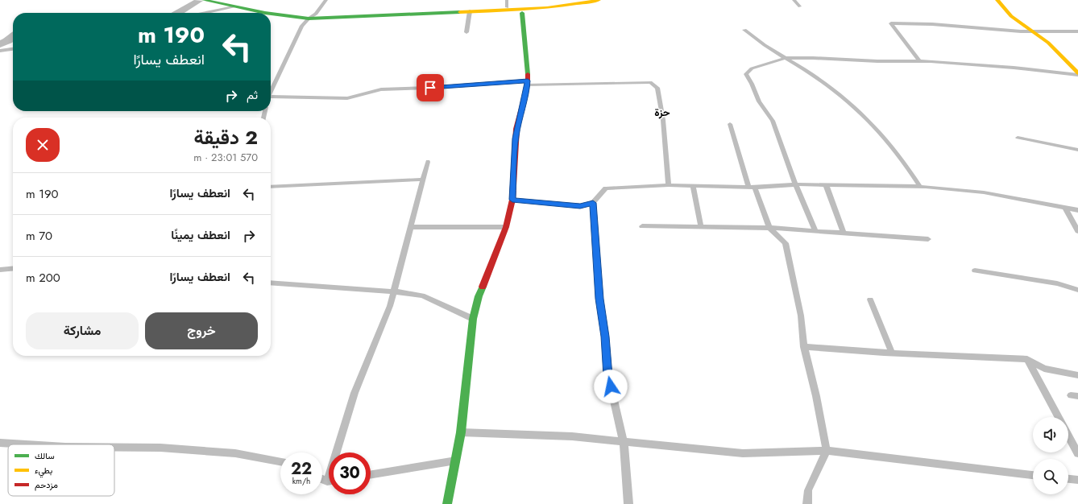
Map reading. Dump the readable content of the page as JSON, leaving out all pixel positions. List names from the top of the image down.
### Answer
{
  "districts": ["حزة"],
  "legend": ["سالك", "بطيء", "مزدحم"],
  "page": {
    "turn": ["190 m", "انعطف يسارًا"],
    "then": "ثم",
    "heading": ["2 دقيقة", "570 m · 23:01"],
    "list": [
      {
        "name": "انعطف يسارًا",
        "value": "190 m"
      },
      {
        "name": "انعطف يمينًا",
        "value": "70 m"
      },
      {
        "name": "انعطف يسارًا",
        "value": "200 m"
      }
    ],
    "buttons": ["خروج", "مشاركة"],
    "speed": "22 km/h",
    "limit": "30"
  }
}
